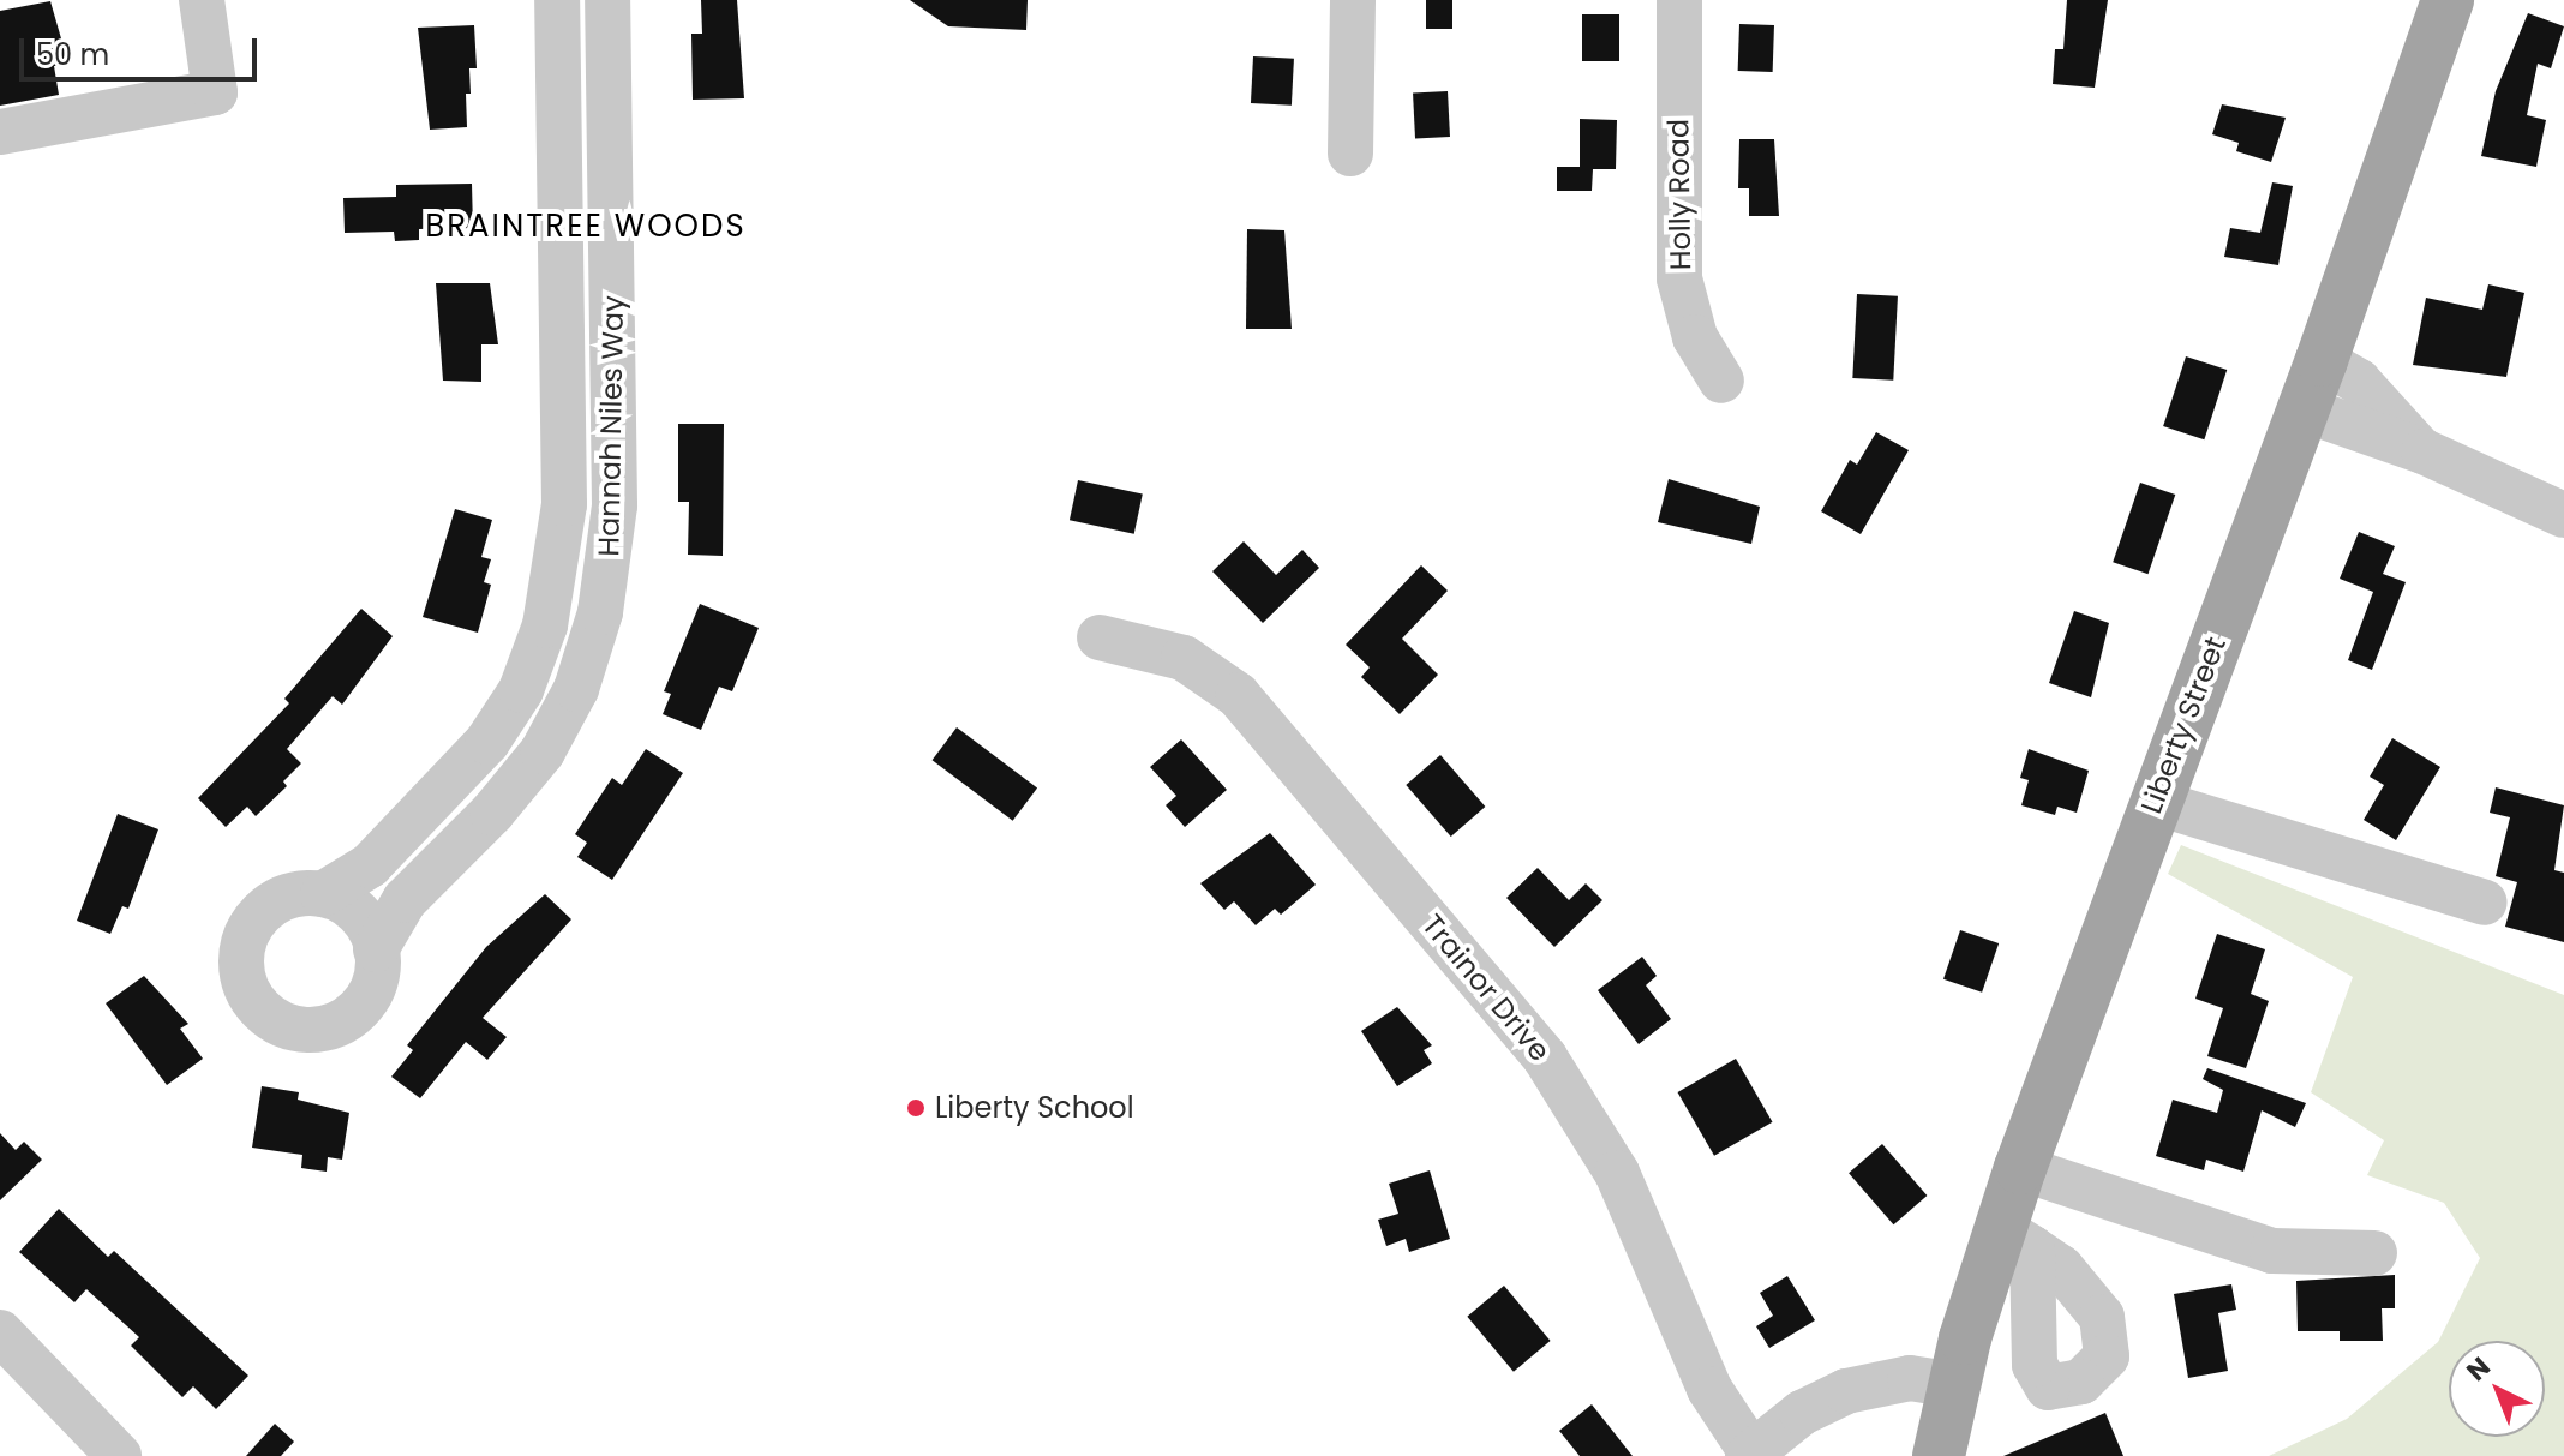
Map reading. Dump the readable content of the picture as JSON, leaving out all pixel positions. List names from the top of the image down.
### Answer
{
  "streets": {
    "main road": ["Liberty Street"],
    "street": ["Holly Road", "Hannah Niles Way", "Trainor Drive"]
  },
  "districts": ["BRAINTREE WOODS"],
  "places": ["Liberty School"],
  "scale_bar": "50 m",
  "north": "top left"
}
